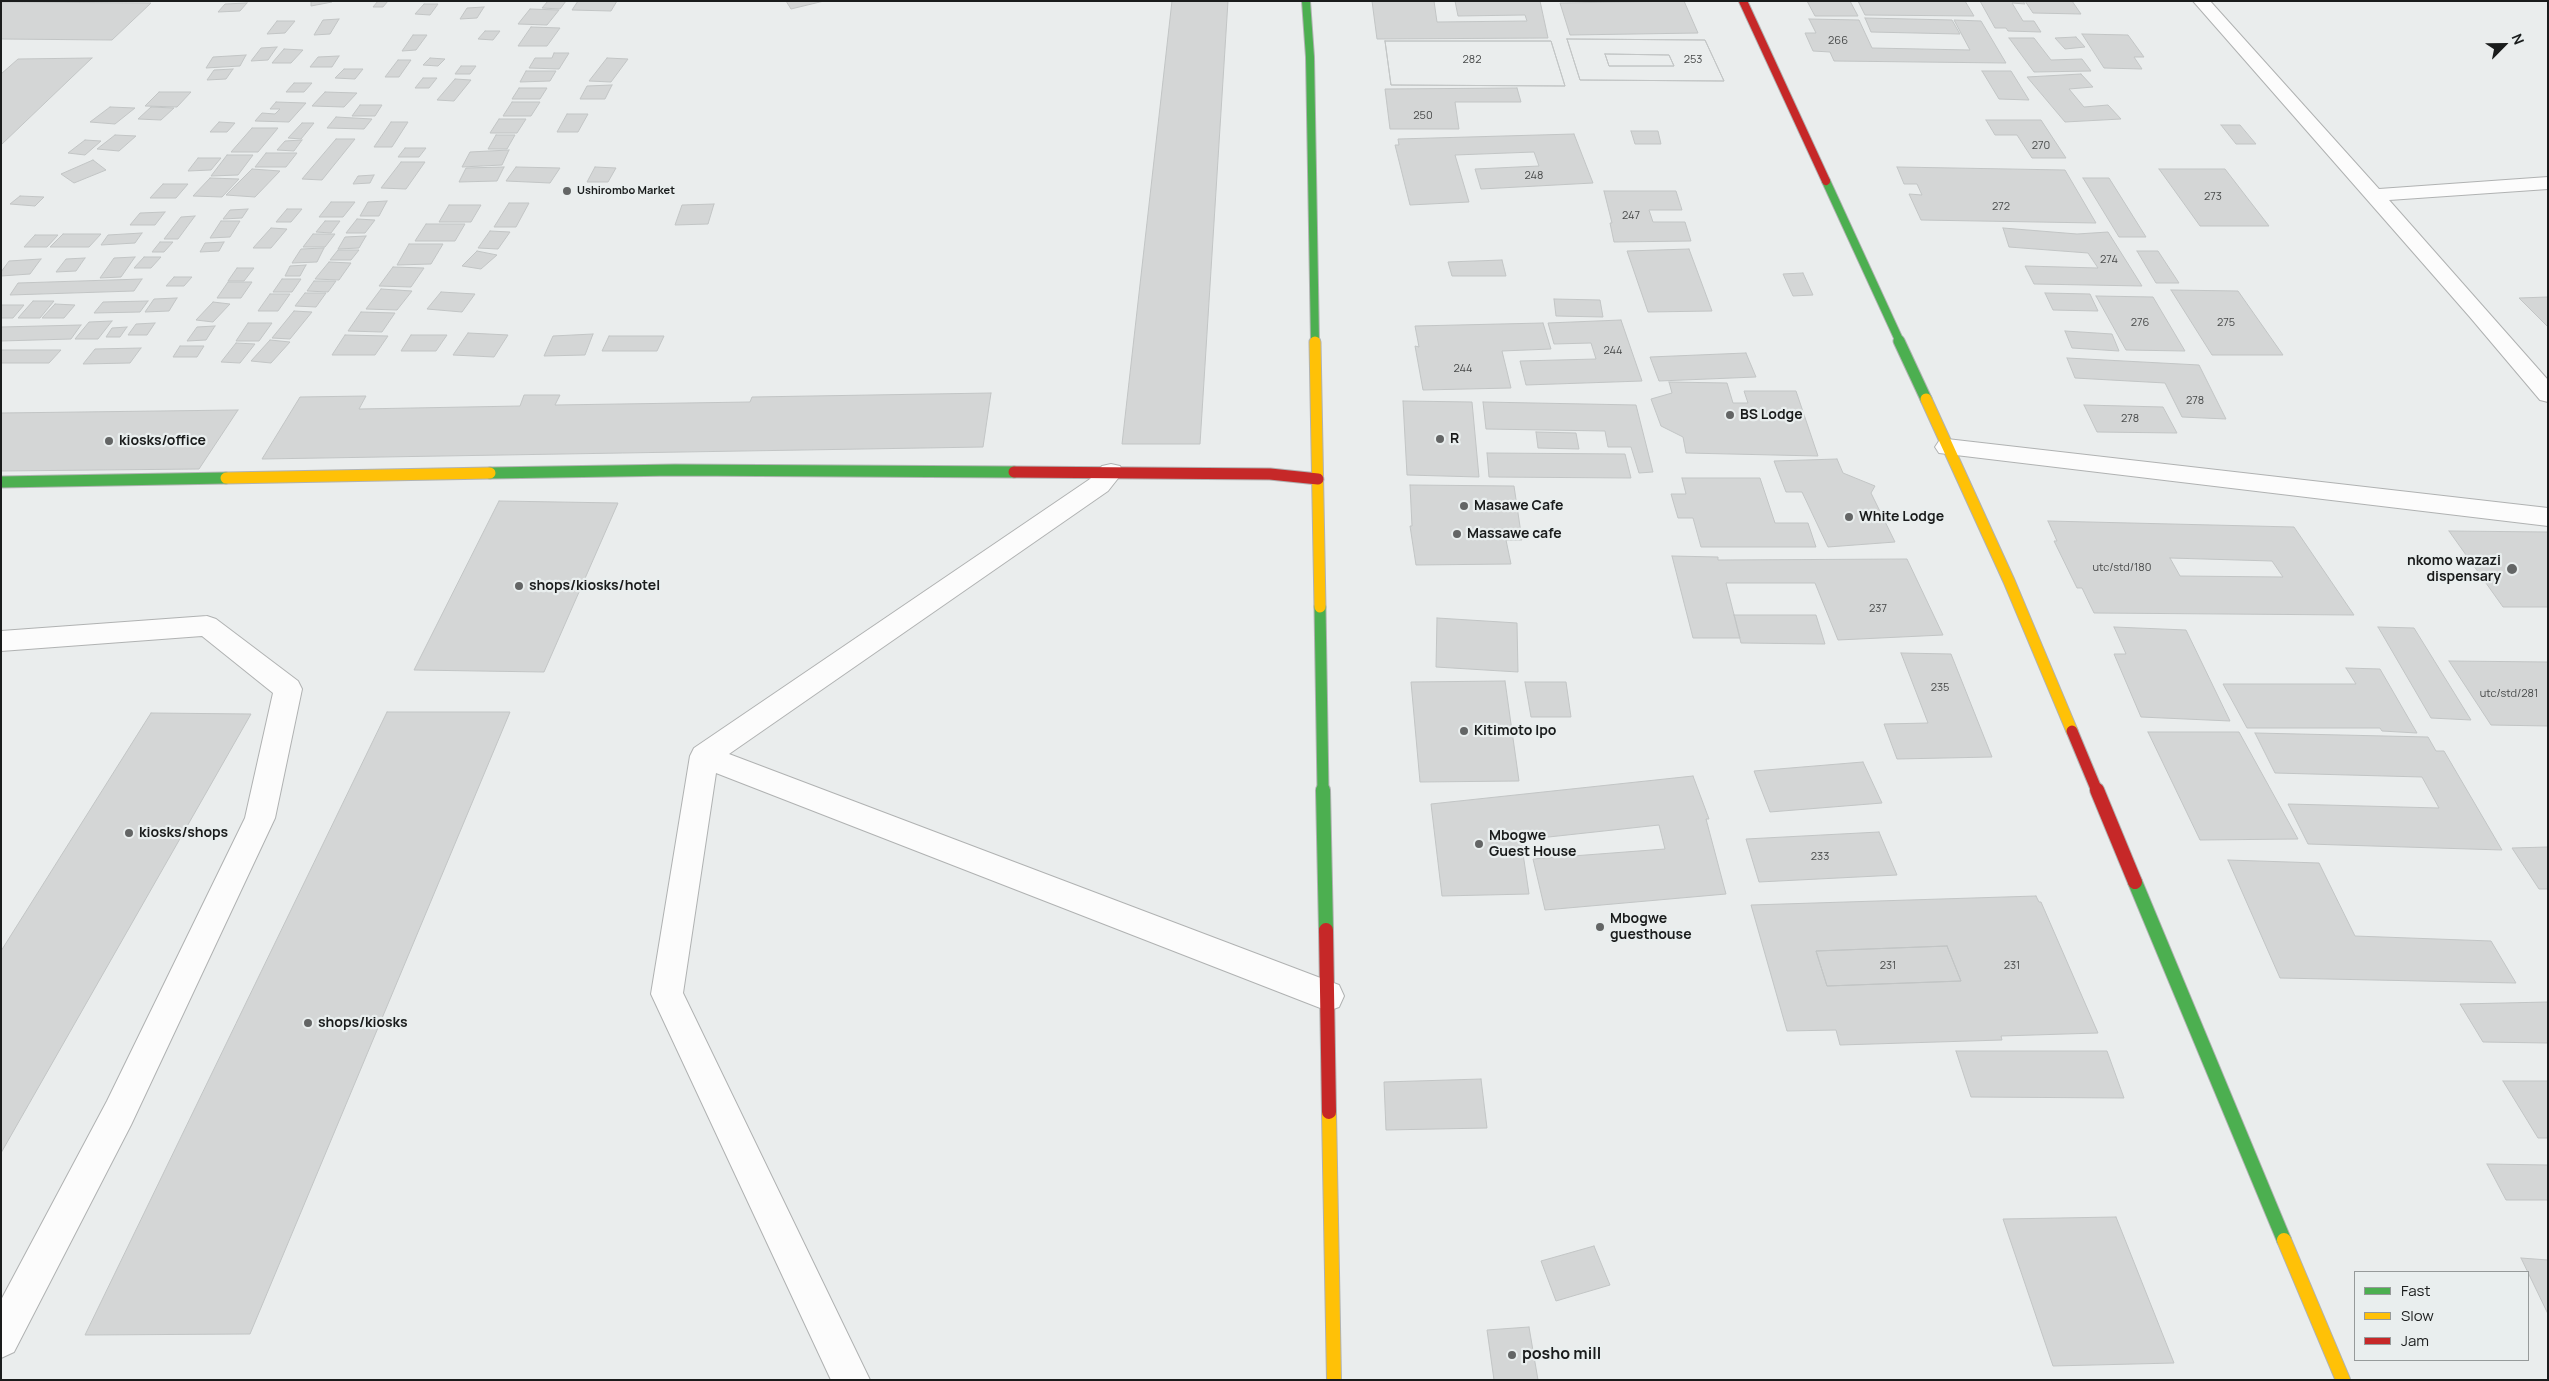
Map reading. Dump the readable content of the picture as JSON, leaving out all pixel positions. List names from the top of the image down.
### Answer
{
  "places": [
    "Ushirombo Market",
    "BS Lodge",
    "R",
    "kiosks/office",
    "Masawe Cafe",
    "White Lodge",
    "Massawe cafe",
    "nkomo wazazi dispensary",
    "shops/kiosks/hotel",
    "Kitimoto Ipo",
    "kiosks/shops",
    "Mbogwe Guest House",
    "Mbogwe guesthouse",
    "shops/kiosks",
    "posho mill"
  ],
  "house_numbers": [
    "266",
    "282",
    "253",
    "250",
    "270",
    "248",
    "273",
    "272",
    "247",
    "274",
    "276",
    "275",
    "244",
    "244",
    "278",
    "278",
    "utc/std/180",
    "237",
    "235",
    "utc/std/281",
    "233",
    "231",
    "231"
  ],
  "legend": ["Fast", "Slow", "Jam"],
  "north": "top right"
}
